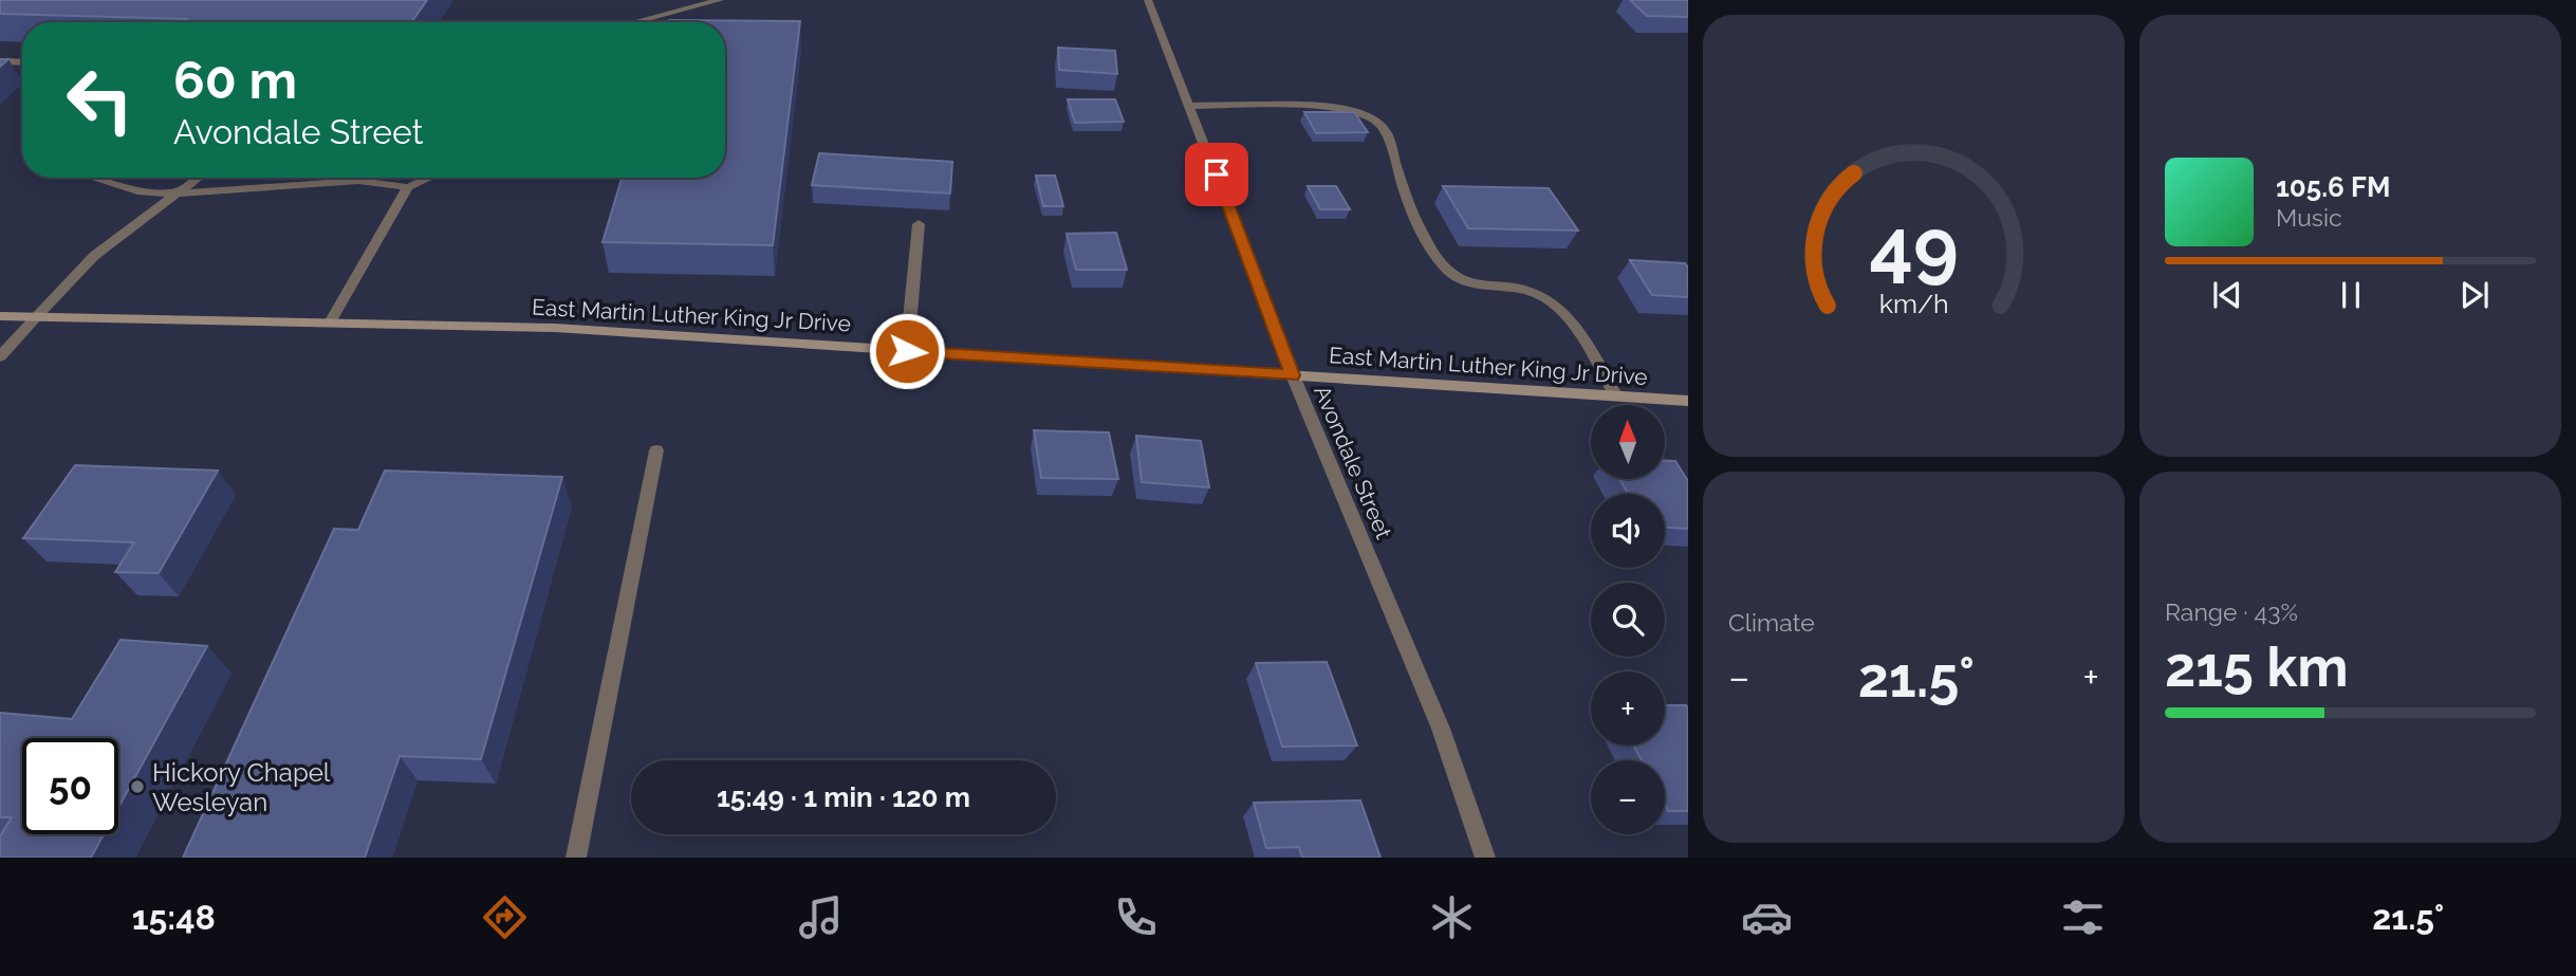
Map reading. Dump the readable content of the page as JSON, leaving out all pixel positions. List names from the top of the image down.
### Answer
{
  "streets": {
    "main road": ["East Martin Luther King Jr Drive"],
    "street": ["Avondale Street"]
  },
  "crossings": [
    ["East Martin Luther King Jr Drive", "Avondale Street"]
  ],
  "places": ["Hickory Chapel Wesleyan"],
  "north": "top",
  "page": {
    "turn": ["60 m", "Avondale Street"],
    "song": ["105.6 FM", "Music"],
    "map_buttons": ["+", "−"],
    "tile": [
      "Climate",
      ["Range · 43%", "215 km"]
    ],
    "heat": ["−", "21.5°", "+"],
    "limit": "50",
    "trip": "15:49 · 1 min · 120 m",
    "tabs": ["15:48", "21.5°"],
    "gauge": ["49", "km/h"]
  }
}
